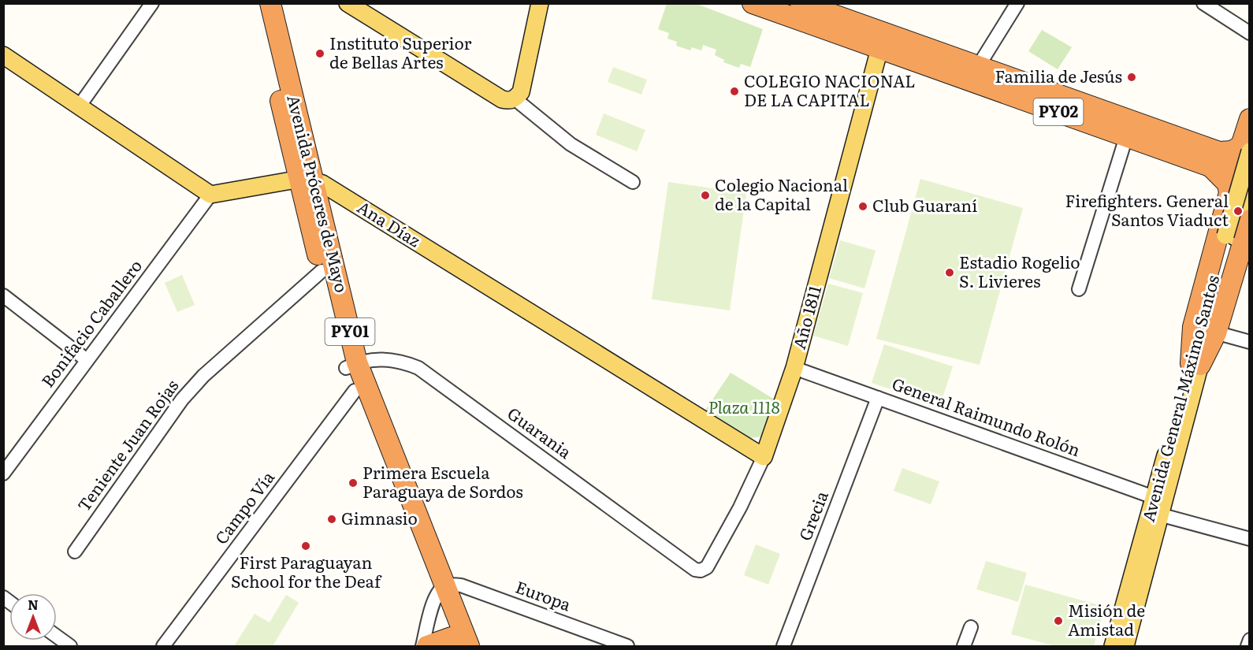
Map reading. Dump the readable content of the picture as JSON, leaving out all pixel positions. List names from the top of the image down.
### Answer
{
  "streets": {
    "highway": ["PY02", "Avenida Próceres de Mayo", "PY01"],
    "main road": ["Ana Díaz", "Año 1811", "Avenida General Máximo Santos"],
    "street": [
      "Bonifacio Caballero",
      "General Raimundo Rolón",
      "Guarania",
      "Teniente Juan Rojas",
      "Campo Vía",
      "Grecia",
      "Europa"
    ]
  },
  "crossings": [
    ["PY02", "Año 1811"],
    ["PY02", "Avenida General Máximo Santos"],
    ["Avenida Próceres de Mayo", "Ana Díaz"],
    ["Avenida Próceres de Mayo", "Guarania"],
    ["Avenida Próceres de Mayo", "Teniente Juan Rojas"],
    ["Avenida Próceres de Mayo", "Campo Vía"],
    ["Avenida Próceres de Mayo", "Europa"],
    ["Ana Díaz", "Año 1811"],
    ["Año 1811", "General Raimundo Rolón"],
    ["Año 1811", "Guarania"],
    ["Avenida General Máximo Santos", "General Raimundo Rolón"],
    ["General Raimundo Rolón", "Grecia"]
  ],
  "parks": ["Plaza 1118"],
  "places": [
    "Instituto Superior de Bellas Artes",
    "Familia de Jesús",
    "COLEGIO NACIONAL DE LA CAPITAL",
    "Colegio Nacional de la Capital",
    "Club Guaraní",
    "Firefighters. General Santos Viaduct",
    "Estadio Rogelio S. Livieres",
    "Primera Escuela Paraguaya de Sordos",
    "Gimnasio",
    "First Paraguayan School for the Deaf",
    "Misión de Amistad"
  ],
  "north": "top"
}
